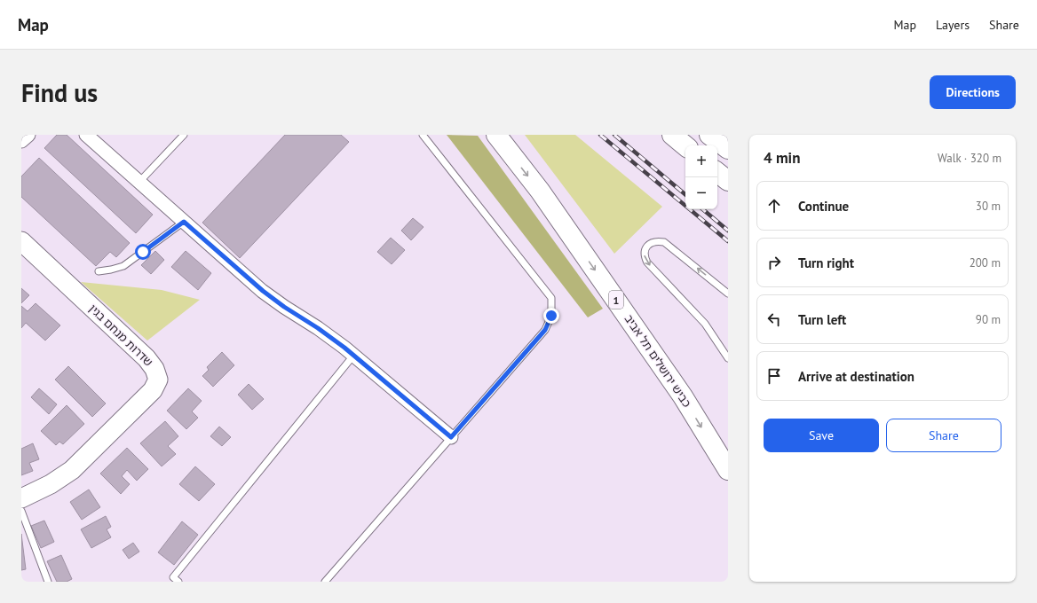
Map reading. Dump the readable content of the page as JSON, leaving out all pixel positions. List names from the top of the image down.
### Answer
{
  "streets": {
    "highway": ["1", "כביש ירושלים תל אביב"],
    "street": ["שדרות מנחם בגין"]
  },
  "one_way": ["כביש ירושלים תל אביב"],
  "page": {
    "header": "Map",
    "nav": ["Map", "Layers", "Share"],
    "buttons": [
      "Directions",
      ["Save", "Share"]
    ],
    "title": "Find us",
    "heading": ["4 min", "Walk · 320 m"],
    "map_buttons": ["+", "−"],
    "list": [
      ["Continue", "30 m"],
      ["Turn right", "200 m"],
      ["Turn left", "90 m"],
      "Arrive at destination"
    ]
  }
}
